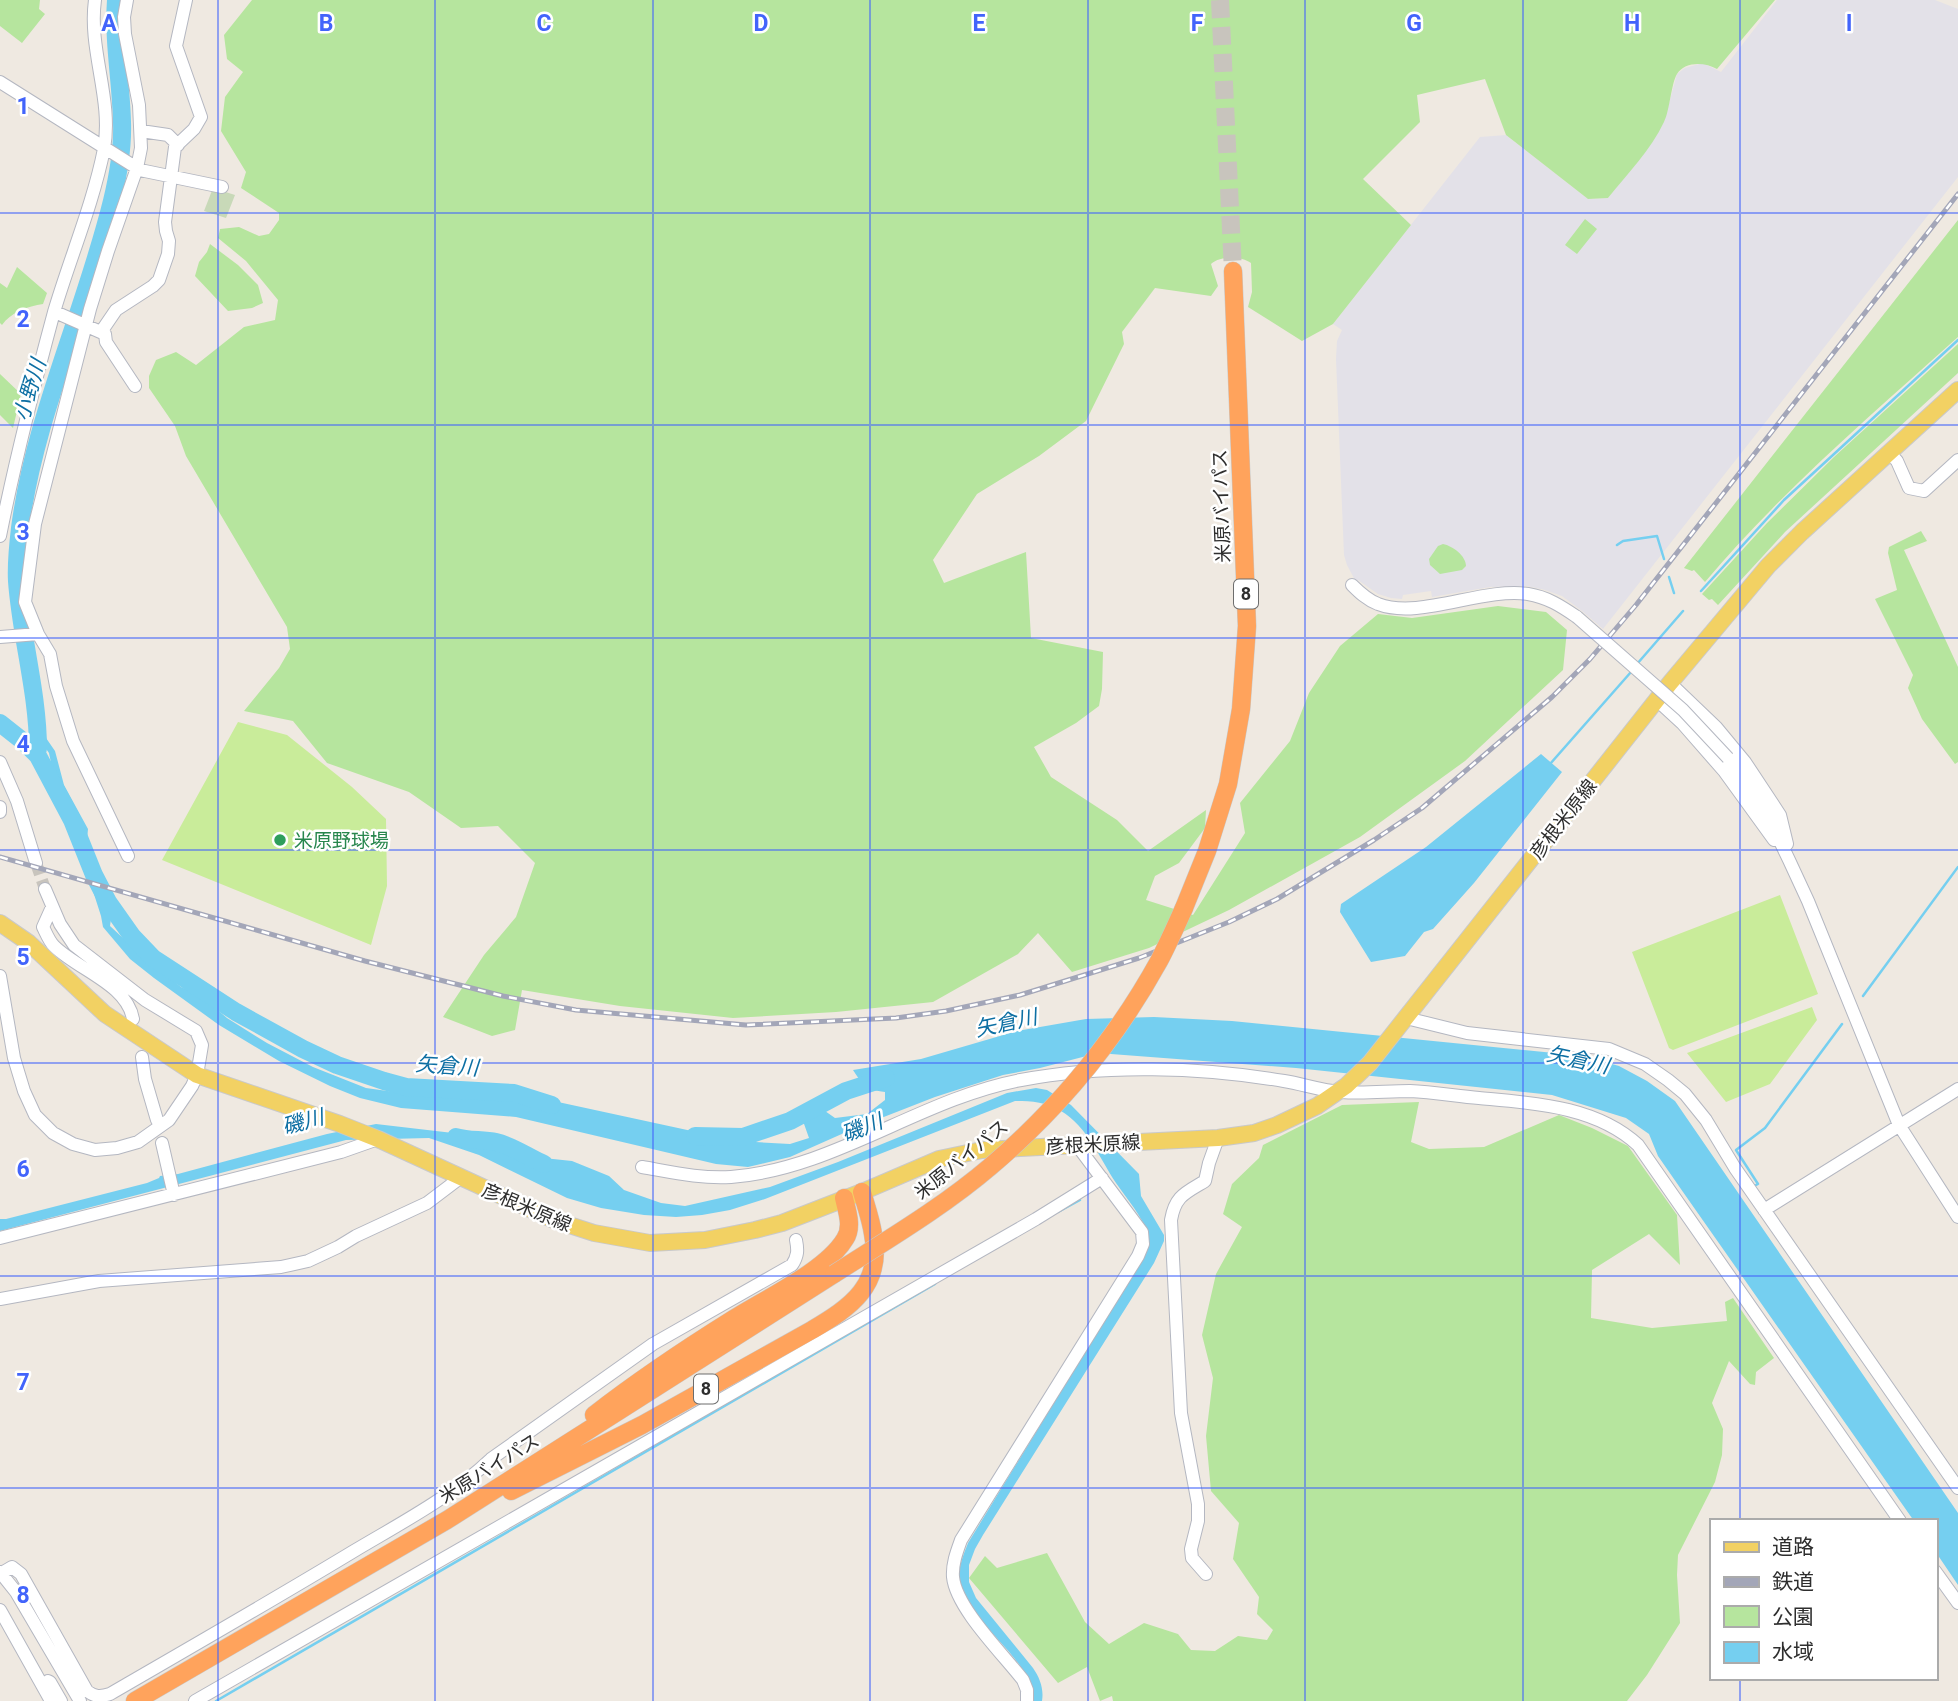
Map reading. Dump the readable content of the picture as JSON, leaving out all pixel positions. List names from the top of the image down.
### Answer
{
  "streets": {
    "highway": ["米原バイパス", "8"],
    "main road": ["彦根米原線"]
  },
  "crossings": [
    ["米原バイパス", "8"],
    ["8", "彦根米原線"]
  ],
  "water": ["小野川", "矢倉川", "磯川"],
  "places": ["米原野球場"],
  "legend": [
    "道路",
    "鉄道",
    "公園",
    "水域"
  ],
  "grid": {
    "columns": [
      "A",
      "B",
      "C",
      "D",
      "E",
      "F",
      "G",
      "H",
      "I"
    ],
    "rows": [
      "1",
      "2",
      "3",
      "4",
      "5",
      "6",
      "7",
      "8"
    ]
  }
}
